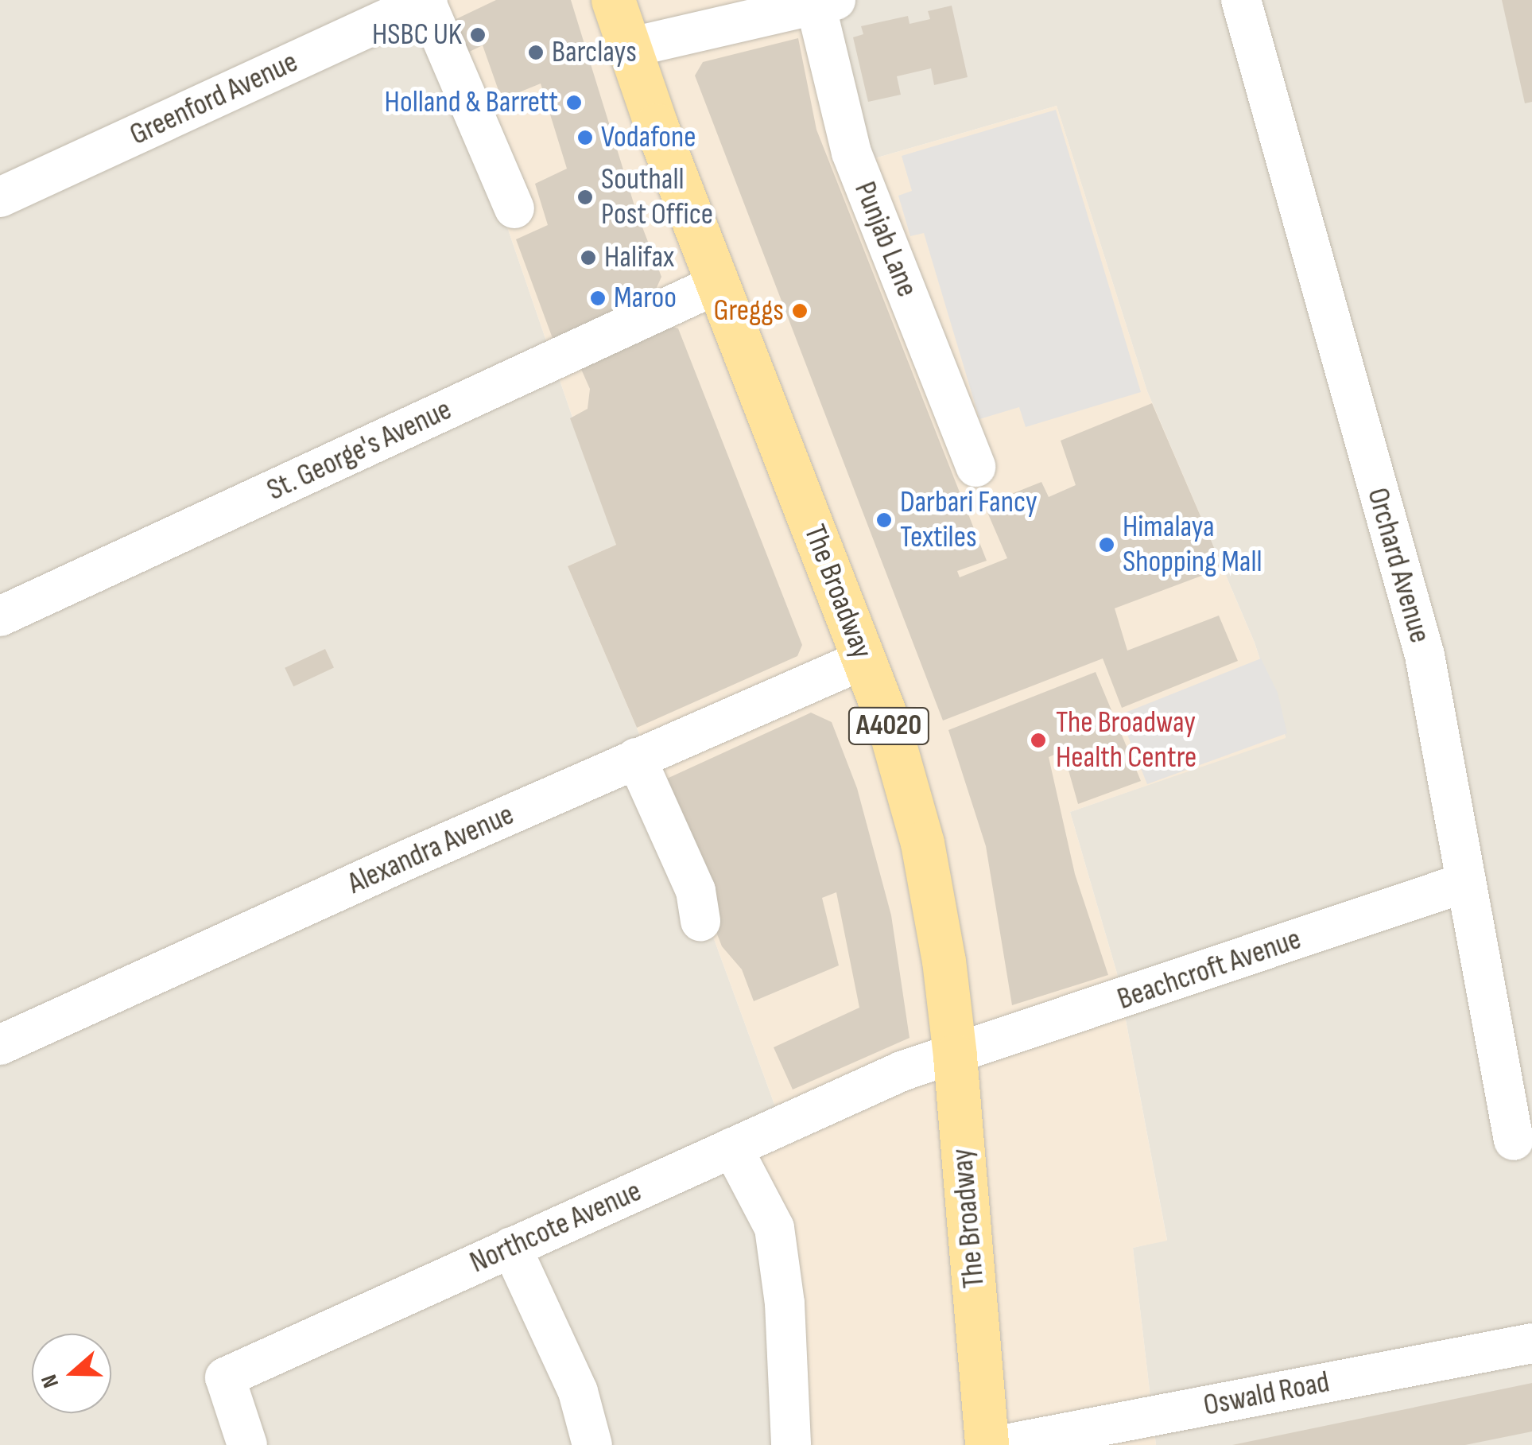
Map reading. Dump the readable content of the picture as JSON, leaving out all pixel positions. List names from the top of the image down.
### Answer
{
  "streets": {
    "main road": ["The Broadway", "A4020"],
    "street": [
      "Greenford Avenue",
      "Punjab Lane",
      "St. George's Avenue",
      "Orchard Avenue",
      "Alexandra Avenue",
      "Beachcroft Avenue",
      "Northcote Avenue",
      "Oswald Road"
    ]
  },
  "crossings": [
    ["St. George's Avenue", "The Broadway"],
    ["Orchard Avenue", "Beachcroft Avenue"],
    ["The Broadway", "Alexandra Avenue"],
    ["The Broadway", "Beachcroft Avenue"],
    ["The Broadway", "Northcote Avenue"],
    ["Beachcroft Avenue", "Northcote Avenue"]
  ],
  "places": [
    "HSBC UK",
    "Barclays",
    "Holland & Barrett",
    "Vodafone",
    "Southall Post Office",
    "Halifax",
    "Maroo",
    "Greggs",
    "Darbari Fancy Textiles",
    "Himalaya Shopping Mall",
    "The Broadway Health Centre"
  ],
  "north": "left"
}
